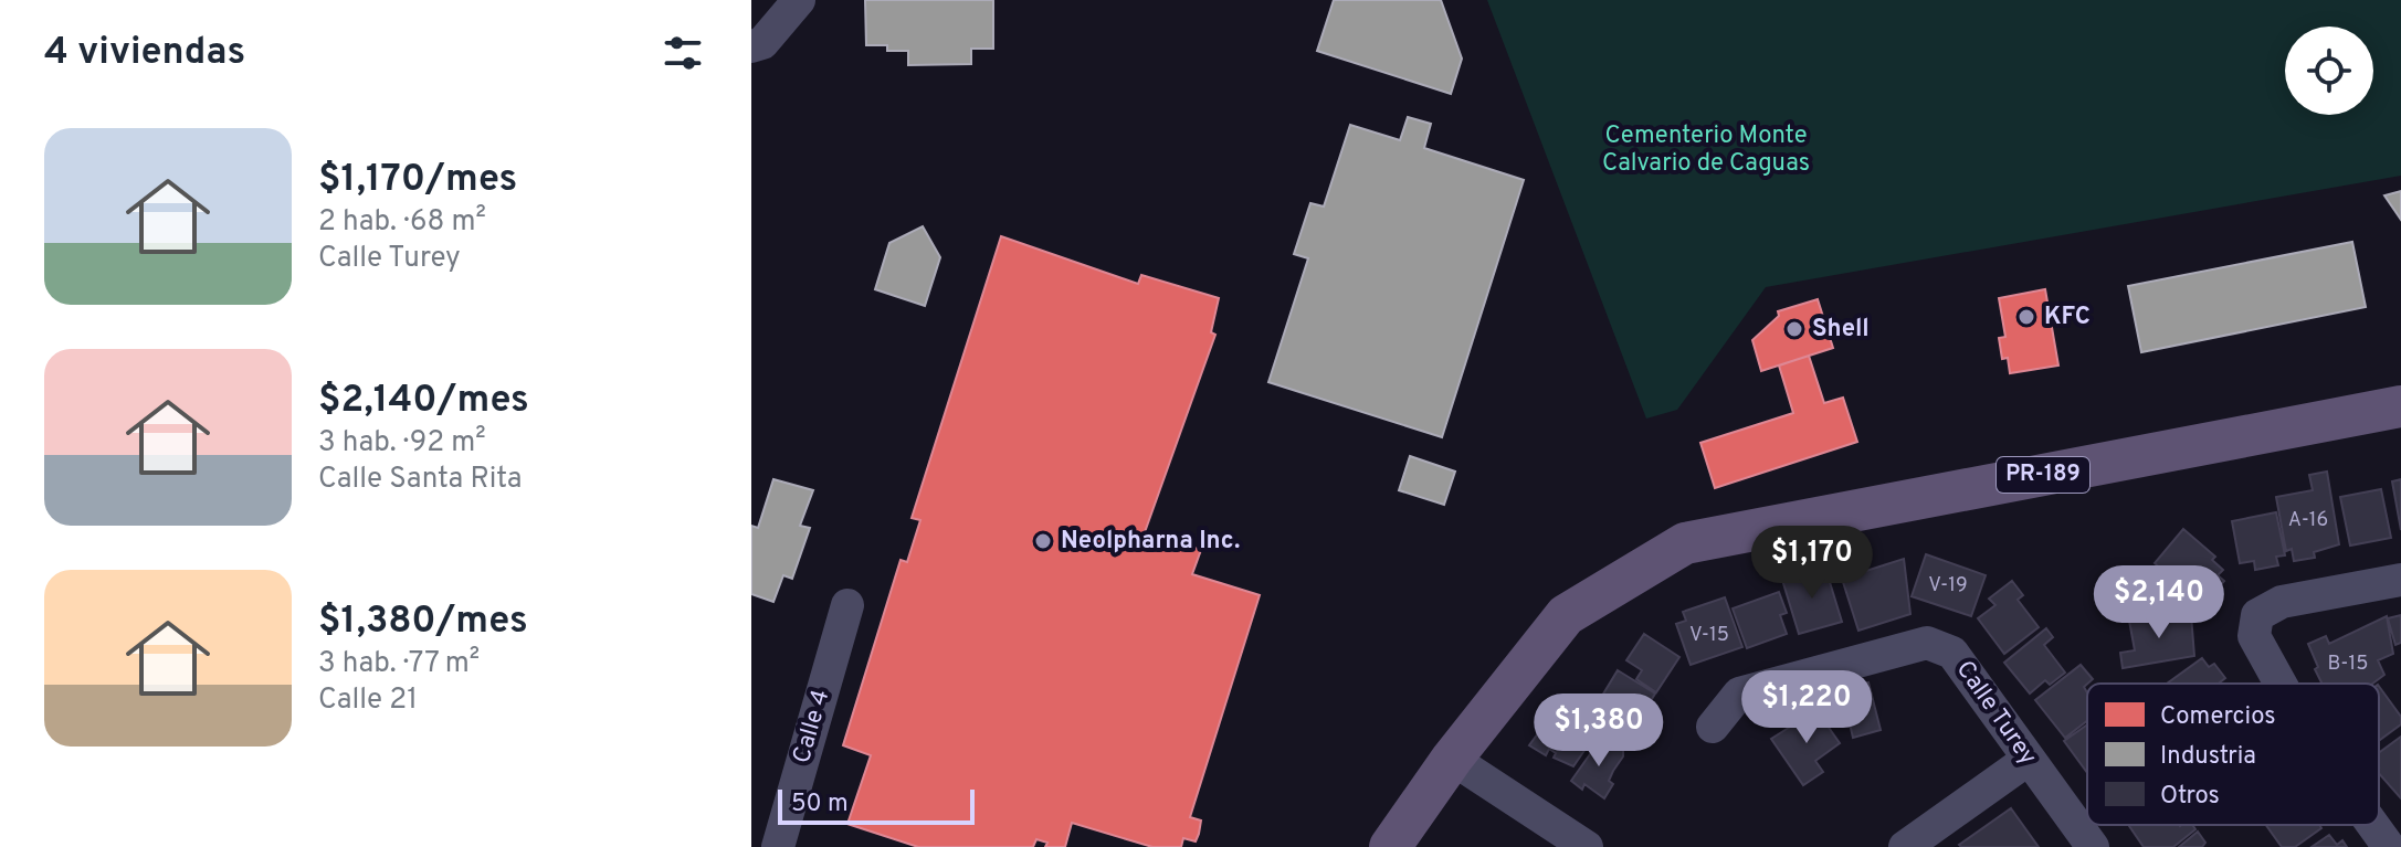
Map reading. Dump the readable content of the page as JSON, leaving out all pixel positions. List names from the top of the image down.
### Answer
{
  "streets": {
    "main road": ["PR-189"],
    "street": ["Calle Turey", "Calle 4"]
  },
  "parks": ["Cementerio Monte Calvario de Caguas"],
  "places": ["KFC", "Shell", "Neolpharna Inc."],
  "house_numbers": [
    "A-16",
    "V-19",
    "V-15",
    "B-15"
  ],
  "legend": ["Comercios", "Industria", "Otros"],
  "scale_bar": "50 m",
  "page": {
    "heading": "4 viviendas",
    "list": [
      {
        "name": "$1,170/mes",
        "note": "2 hab. · 68 m² · Calle Turey"
      },
      {
        "name": "$2,140/mes",
        "note": "3 hab. · 92 m² · Calle Santa Rita"
      },
      {
        "name": "$1,380/mes",
        "note": "3 hab. · 77 m² · Calle 21"
      }
    ],
    "price": [
      "$1,170",
      "$2,140",
      "$1,220",
      "$1,380"
    ],
    "scale": "50 m"
  }
}
